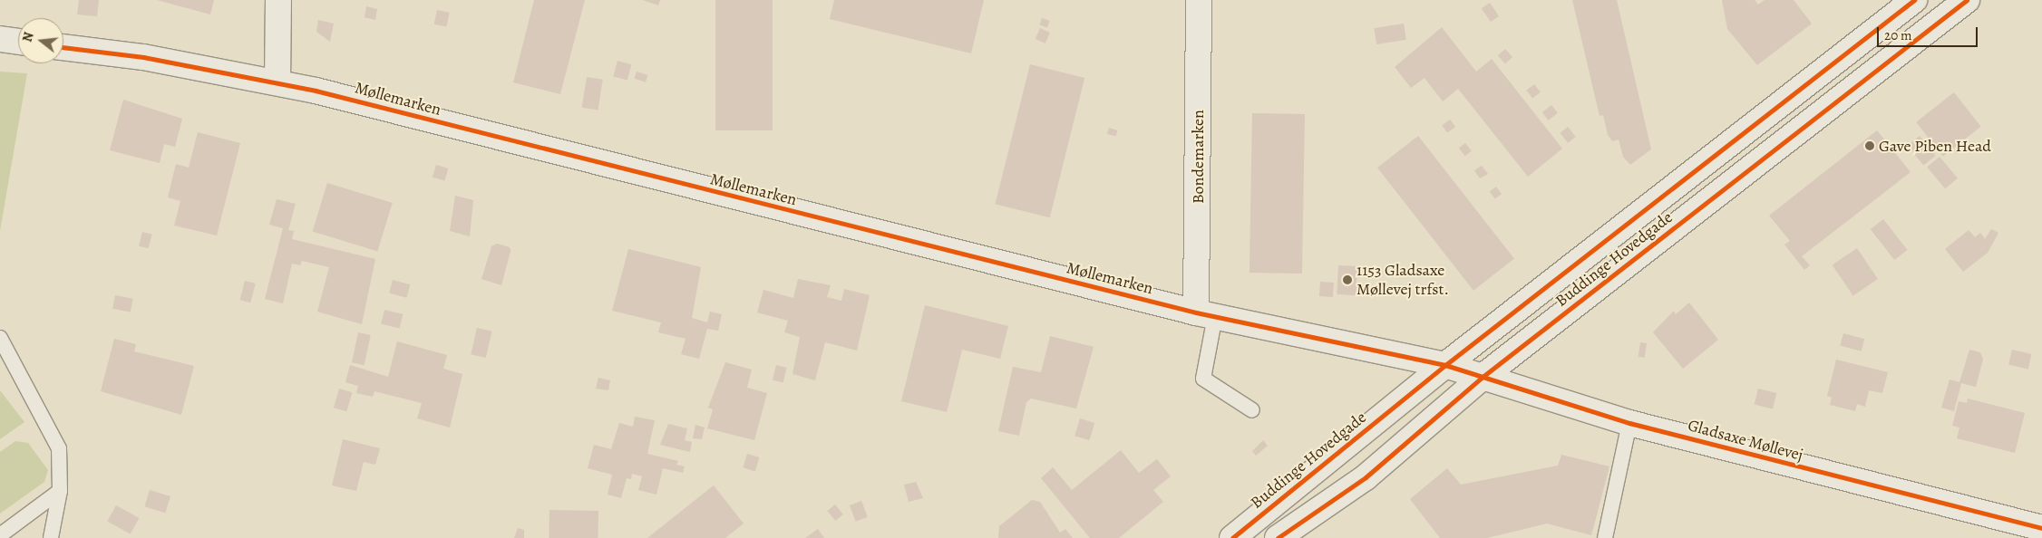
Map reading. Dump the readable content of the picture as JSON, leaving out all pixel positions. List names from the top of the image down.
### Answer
{
  "streets": {
    "street": [
      "Møllemarken",
      "Bondemarken",
      "Buddinge Hovedgade",
      "Gladsaxe Møllevej"
    ]
  },
  "crossings": [
    ["Møllemarken", "Bondemarken"],
    ["Møllemarken", "Buddinge Hovedgade"],
    ["Møllemarken", "Gladsaxe Møllevej"],
    ["Buddinge Hovedgade", "Gladsaxe Møllevej"]
  ],
  "places": ["Gave Piben Head", "1153 Gladsaxe Møllevej trfst."],
  "scale_bar": "20 m",
  "north": "left"
}
